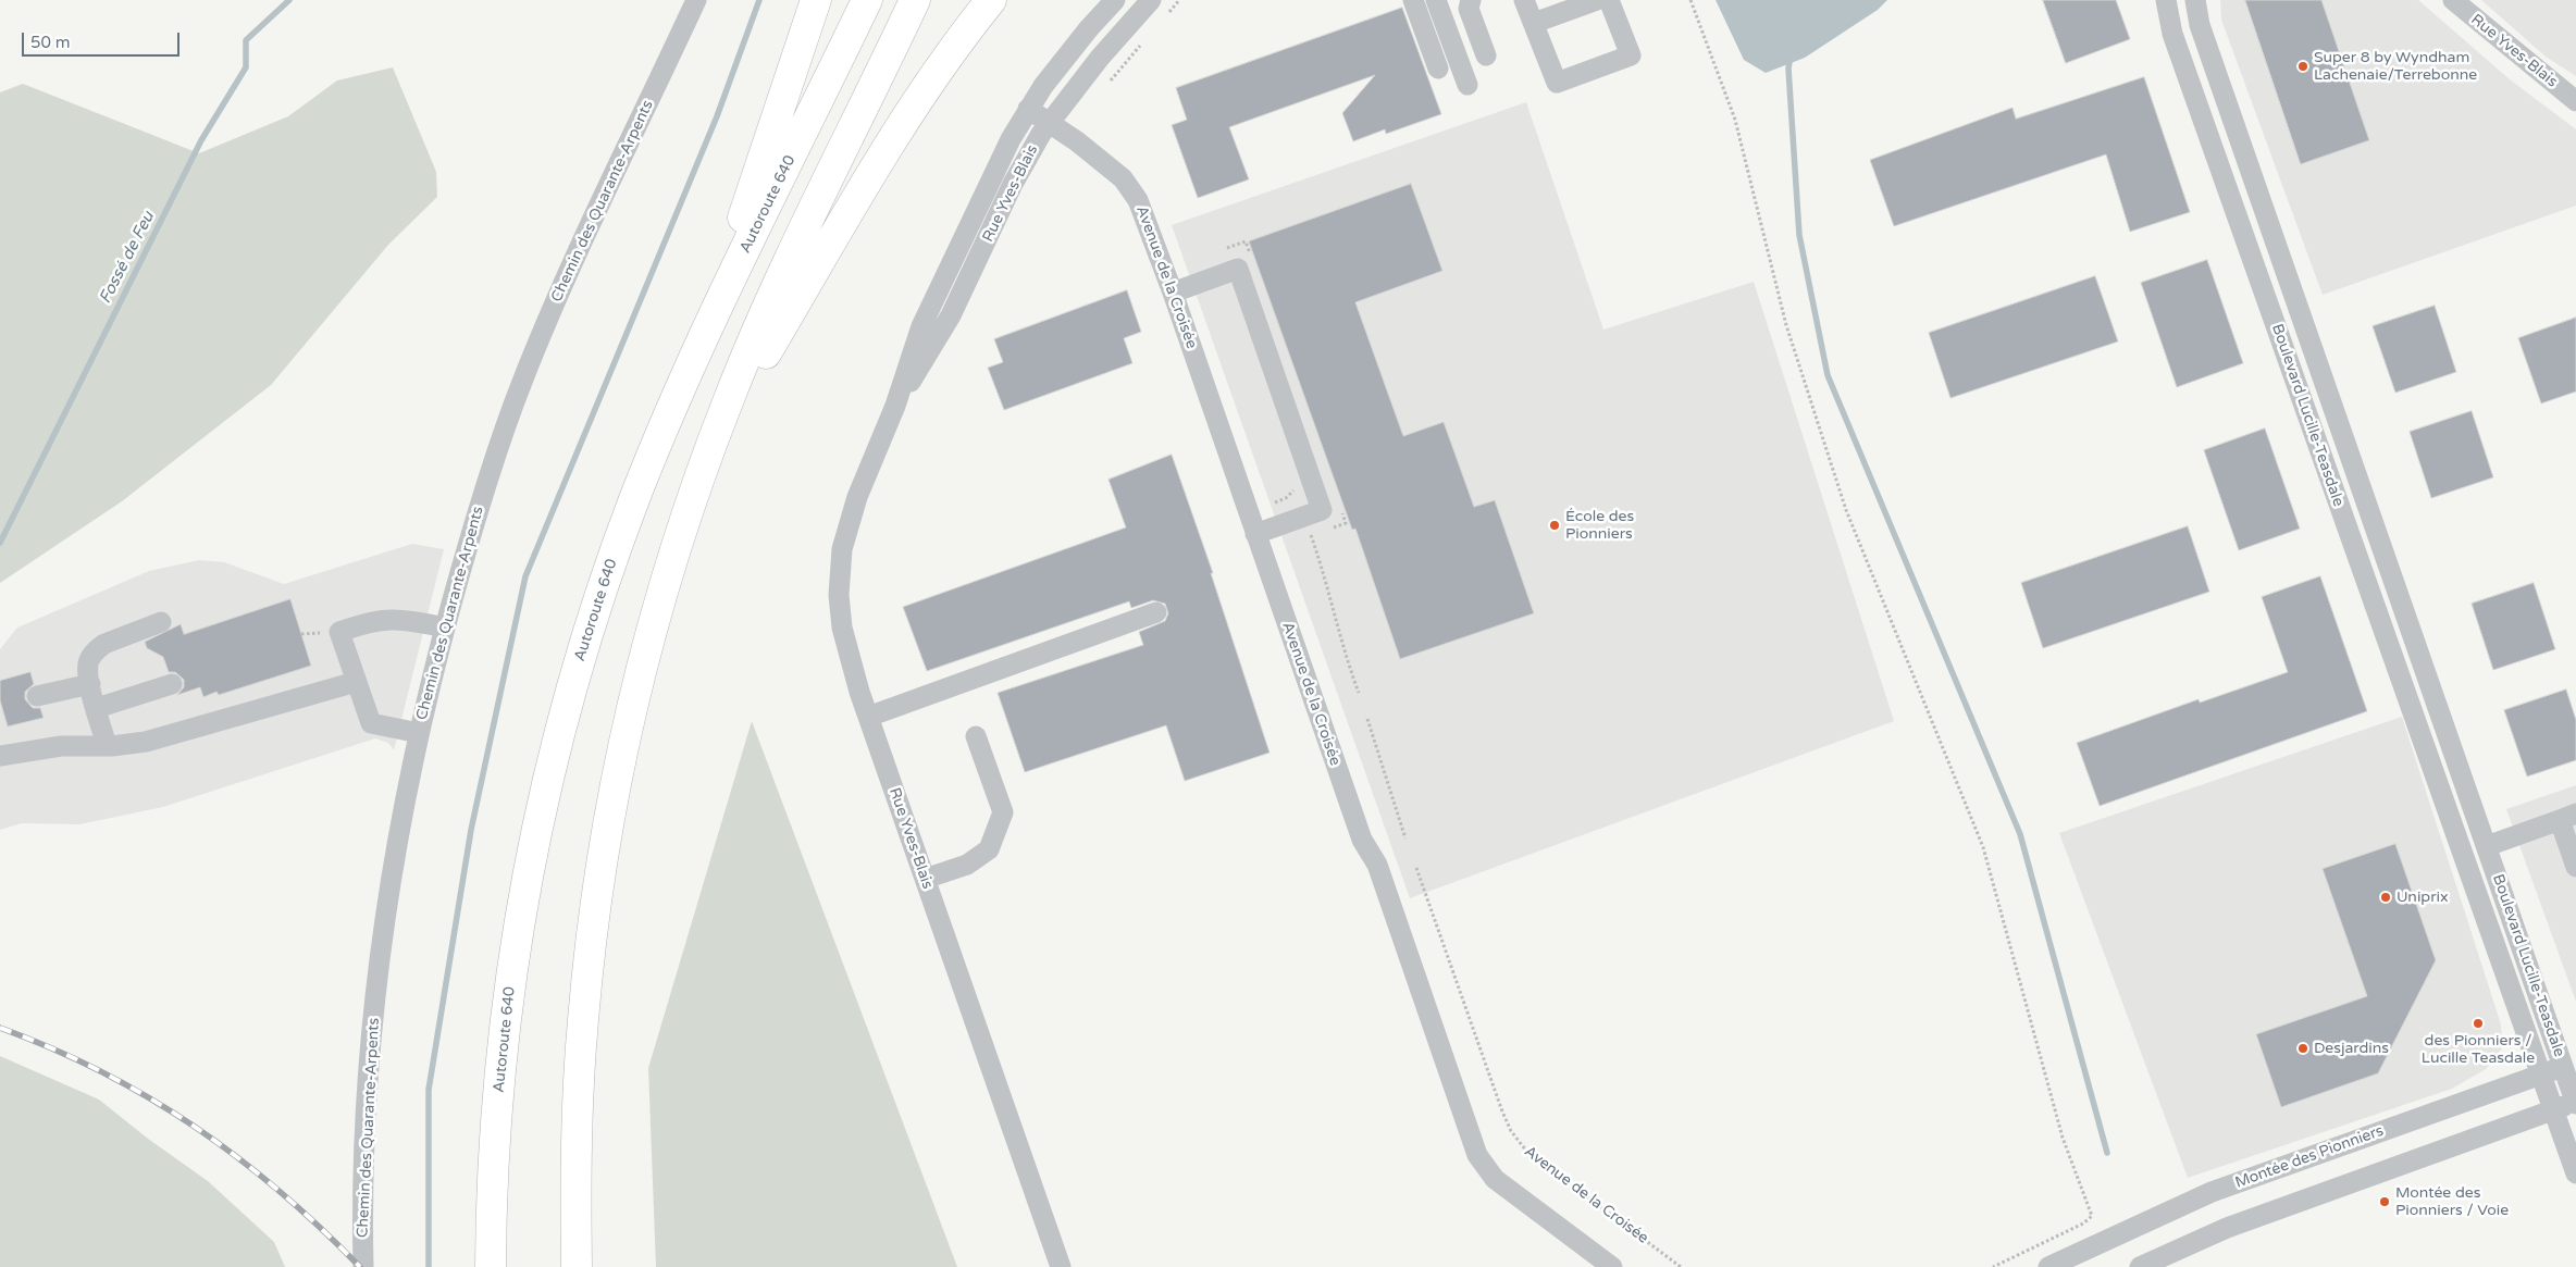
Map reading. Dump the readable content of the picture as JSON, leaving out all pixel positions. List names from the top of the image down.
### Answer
{
  "streets": {
    "highway": ["Autoroute 640"],
    "street": [
      "Rue Yves-Blais",
      "Chemin des Quarante-Arpents",
      "Avenue de la Croisée",
      "Boulevard Lucille-Teasdale",
      "Montée des Pionniers"
    ]
  },
  "crossings": [
    ["Rue Yves-Blais", "Avenue de la Croisée"],
    ["Boulevard Lucille-Teasdale", "Montée des Pionniers"]
  ],
  "water": ["Fossé de Feu"],
  "places": [
    "Super 8 by Wyndham Lachenaie/Terrebonne",
    "École des Pionniers",
    "Uniprix",
    "des Pionniers / Lucille Teasdale",
    "Desjardins",
    "Montée des Pionniers / Voie"
  ],
  "scale_bar": "50 m"
}
